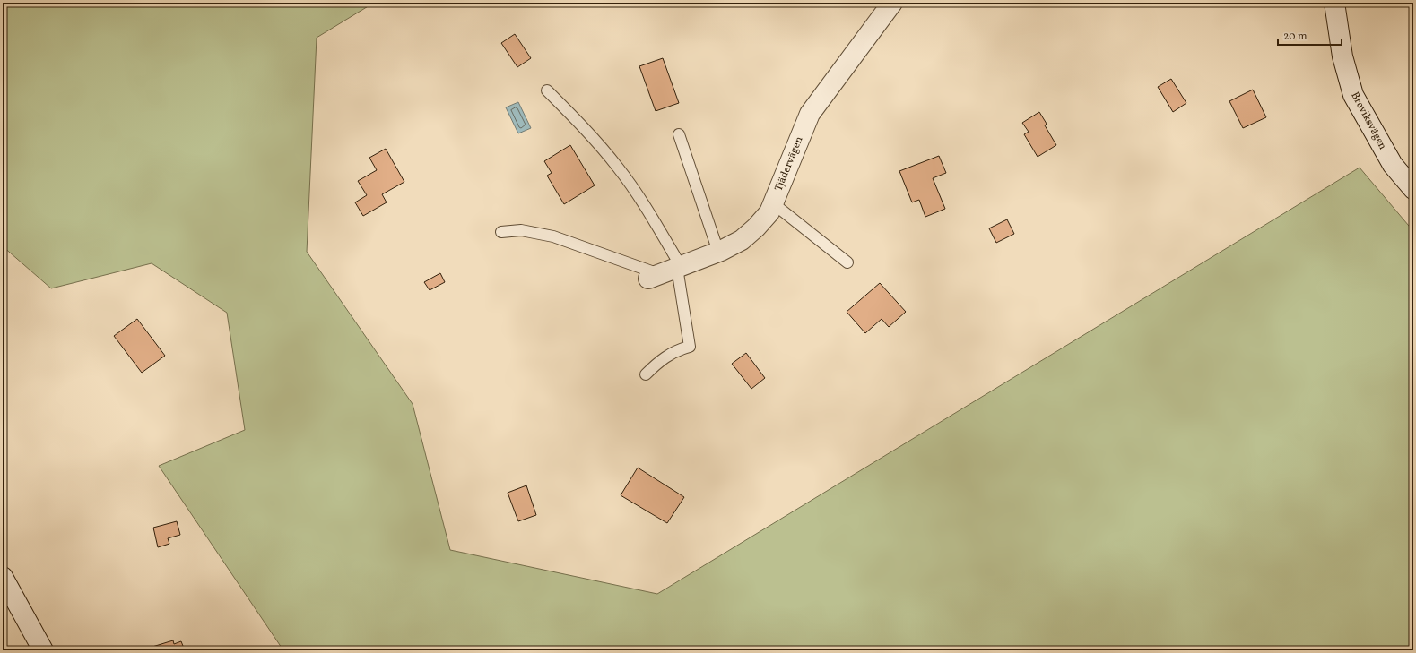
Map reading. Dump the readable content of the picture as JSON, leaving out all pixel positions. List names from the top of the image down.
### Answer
{
  "streets": {
    "street": ["Breviksvägen", "Tjädervägen"]
  },
  "scale_bar": "20 m"
}
